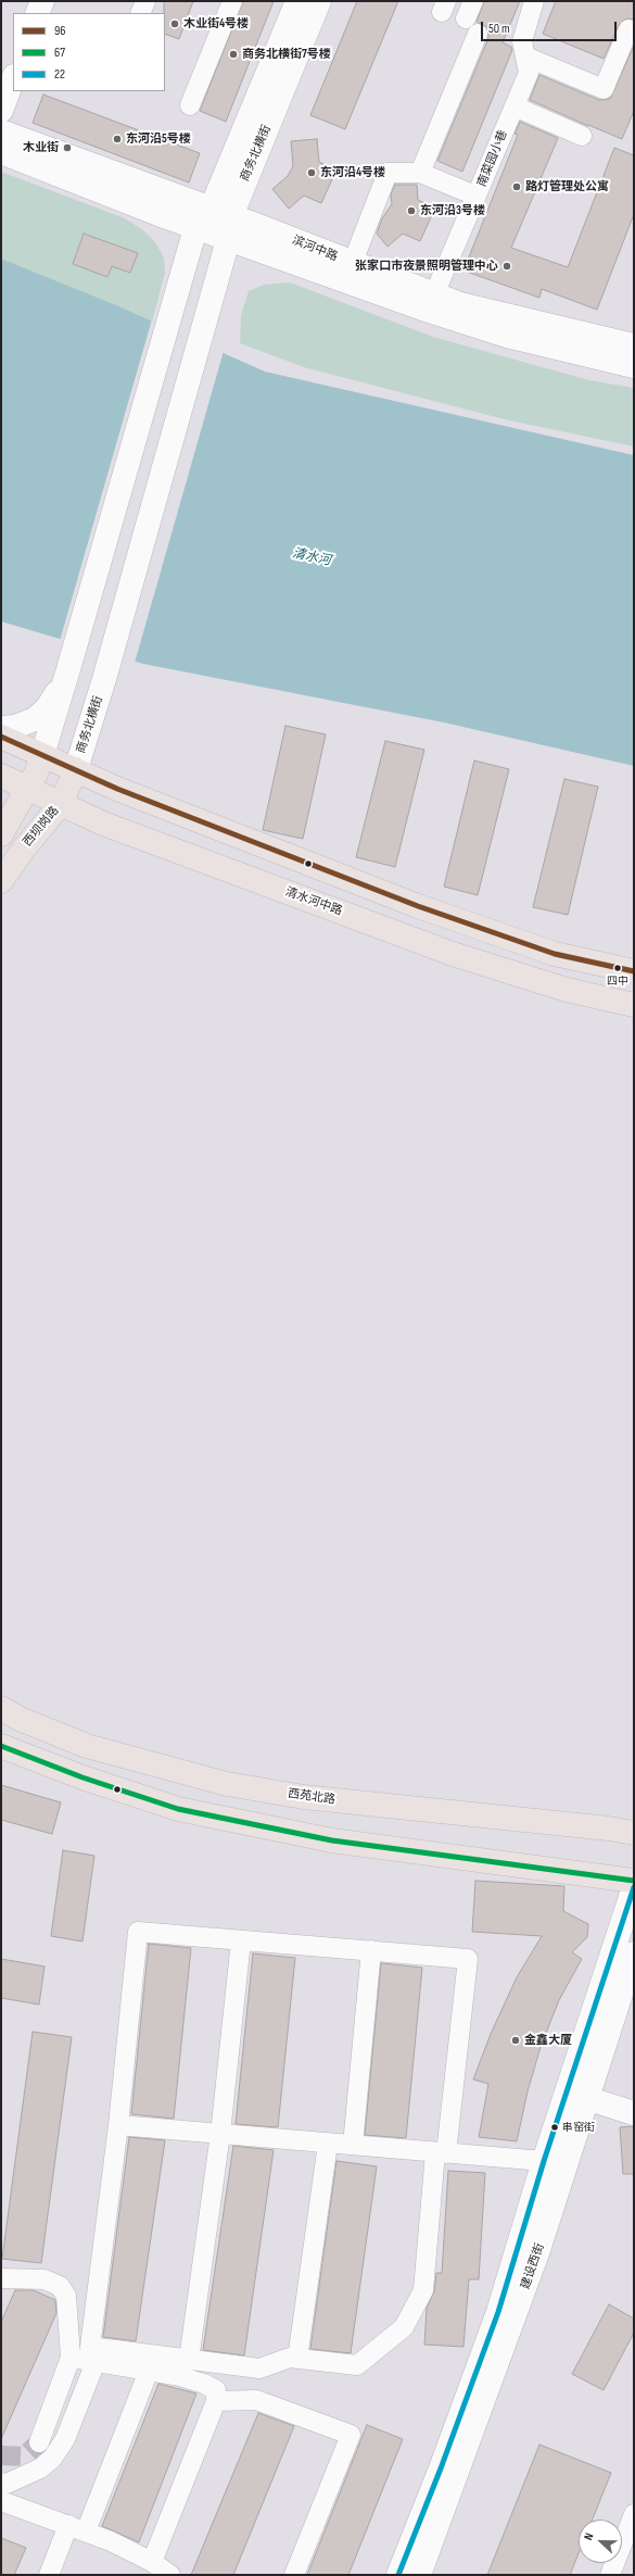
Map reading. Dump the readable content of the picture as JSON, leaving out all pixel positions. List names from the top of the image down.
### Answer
{
  "streets": {
    "main road": [
      "商务北横街",
      "滨河中路",
      "西坝岗路",
      "清水河中路",
      "西苑北路",
      "建设西街"
    ],
    "street": ["南菜园小巷"]
  },
  "crossings": [
    ["商务北横街", "滨河中路"],
    ["商务北横街", "西坝岗路"],
    ["商务北横街", "清水河中路"],
    ["南菜园小巷", "滨河中路"],
    ["西坝岗路", "清水河中路"]
  ],
  "water": ["清水河"],
  "places": [
    "木业街4号楼",
    "商务北横街7号楼",
    "东河沿5号楼",
    "木业街",
    "东河沿4号楼",
    "路灯管理处公寓",
    "东河沿3号楼",
    "张家口市夜景照明管理中心",
    "四中",
    "金鑫大厦",
    "串窑街"
  ],
  "lines": ["transit line 96", "transit line 67", "transit line 22"],
  "legend": ["96", "67", "22"],
  "scale_bar": "50 m",
  "north": "left"
}
